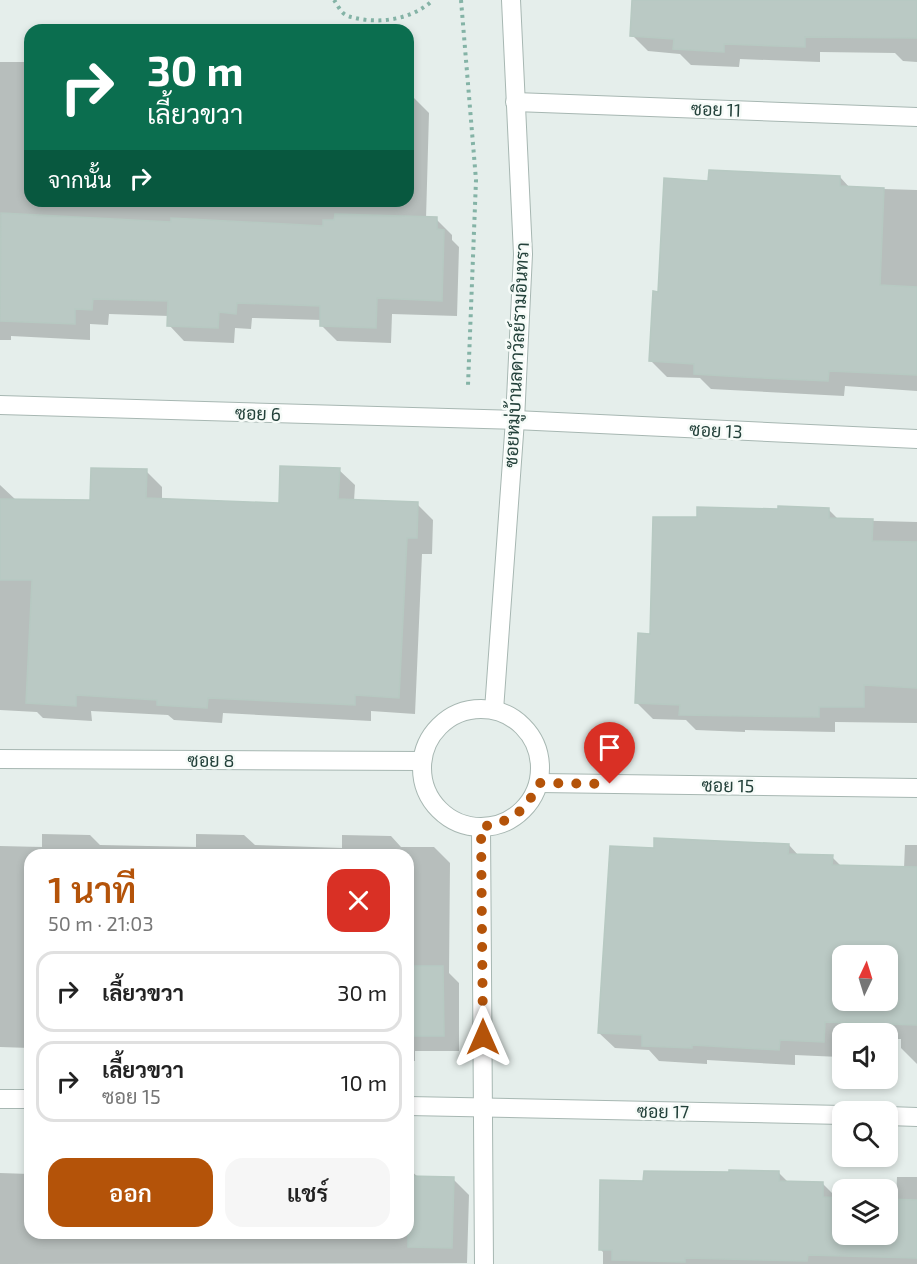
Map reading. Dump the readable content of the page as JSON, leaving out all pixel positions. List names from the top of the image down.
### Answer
{
  "streets": {
    "street": [
      "ซอย 11",
      "ซอยหมู่บ้านลดาวัลย์รามอินทรา",
      "ซอย 6",
      "ซอย 13",
      "ซอย 8",
      "ซอย 15",
      "ซอย 17"
    ]
  },
  "crossings": [
    ["ซอย 11", "ซอยหมู่บ้านลดาวัลย์รามอินทรา"],
    ["ซอยหมู่บ้านลดาวัลย์รามอินทรา", "ซอย 6"],
    ["ซอยหมู่บ้านลดาวัลย์รามอินทรา", "ซอย 13"],
    ["ซอยหมู่บ้านลดาวัลย์รามอินทรา", "ซอย 8"],
    ["ซอยหมู่บ้านลดาวัลย์รามอินทรา", "ซอย 15"],
    ["ซอย 6", "ซอย 13"],
    ["ซอย 8", "ซอย 15"]
  ],
  "north": "top",
  "page": {
    "turn": ["30 m", "เลี้ยวขวา"],
    "then": "จากนั้น",
    "heading": ["1 นาที", "50 m · 21:03"],
    "list": [
      {
        "name": "เลี้ยวขวา",
        "value": "30 m"
      },
      {
        "name": "เลี้ยวขวา",
        "note": "ซอย 15",
        "value": "10 m"
      }
    ],
    "buttons": ["ออก", "แชร์"]
  }
}
